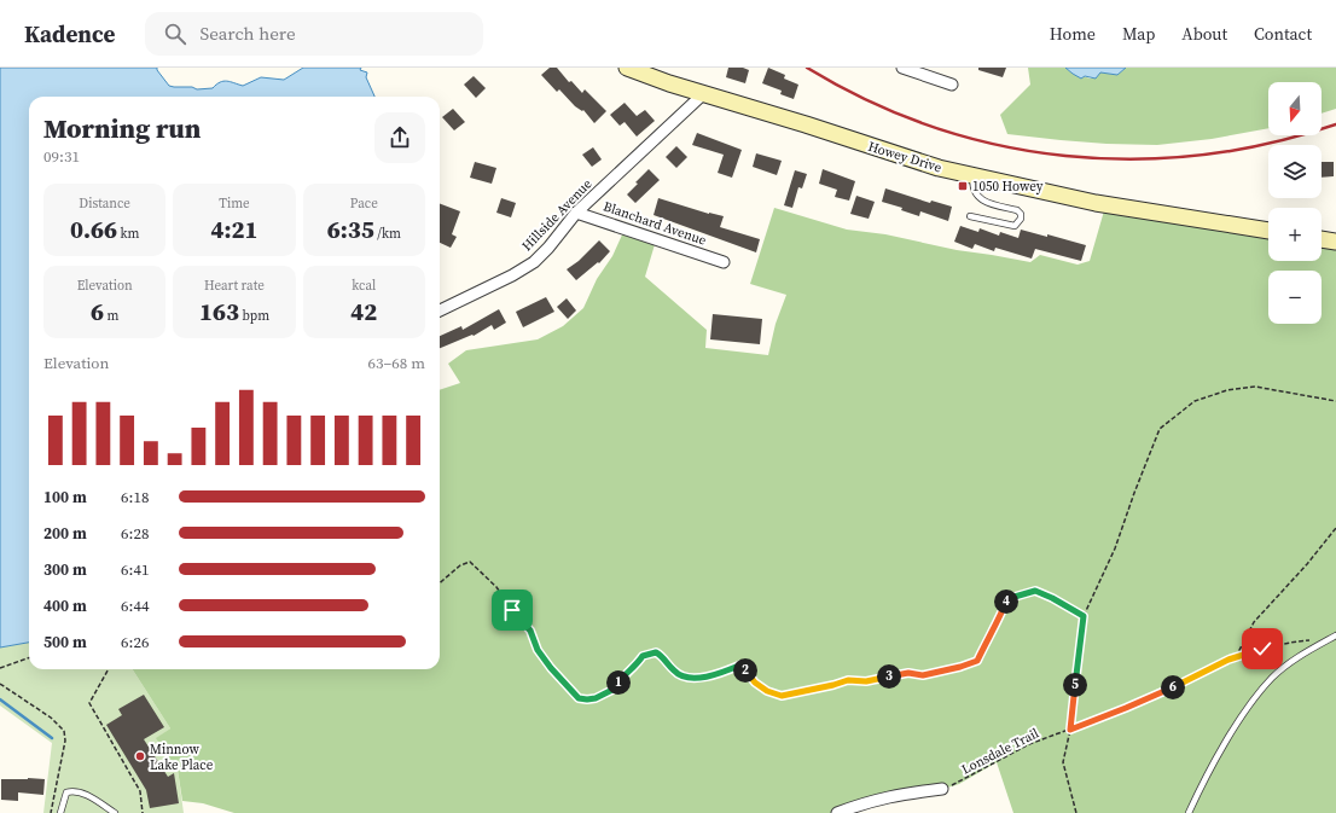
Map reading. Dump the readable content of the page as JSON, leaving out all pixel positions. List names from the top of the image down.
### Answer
{
  "streets": {
    "main road": ["Howey Drive"],
    "street": ["Hillside Avenue", "Blanchard Avenue"],
    "path": ["Lonsdale Trail"]
  },
  "crossings": [
    ["Howey Drive", "Hillside Avenue"],
    ["Hillside Avenue", "Blanchard Avenue"]
  ],
  "places": {
    "transit": ["1050 Howey"],
    "other": ["Minnow Lake Place"]
  },
  "north": "bottom",
  "page": {
    "header": "Kadence",
    "search": "Search here",
    "nav": [
      "Home",
      "Map",
      "About",
      "Contact"
    ],
    "map_buttons": ["+", "−"],
    "heading": ["Morning run", "09:31"],
    "stats": [
      ["Distance", "0.66 km"],
      ["Time", "4:21"],
      ["Pace", "6:35 /km"],
      ["Elevation", "6 m"],
      ["Heart rate", "163 bpm"],
      ["kcal", "42"]
    ],
    "chart": ["Elevation", "63–68 m"],
    "list": [
      {
        "name": "100 m",
        "note": "6:18"
      },
      {
        "name": "200 m",
        "note": "6:28"
      },
      {
        "name": "300 m",
        "note": "6:41"
      },
      {
        "name": "400 m",
        "note": "6:44"
      },
      {
        "name": "500 m",
        "note": "6:26"
      }
    ],
    "pins": [
      "4",
      "2",
      "3",
      "1",
      "5",
      "6"
    ]
  }
}
